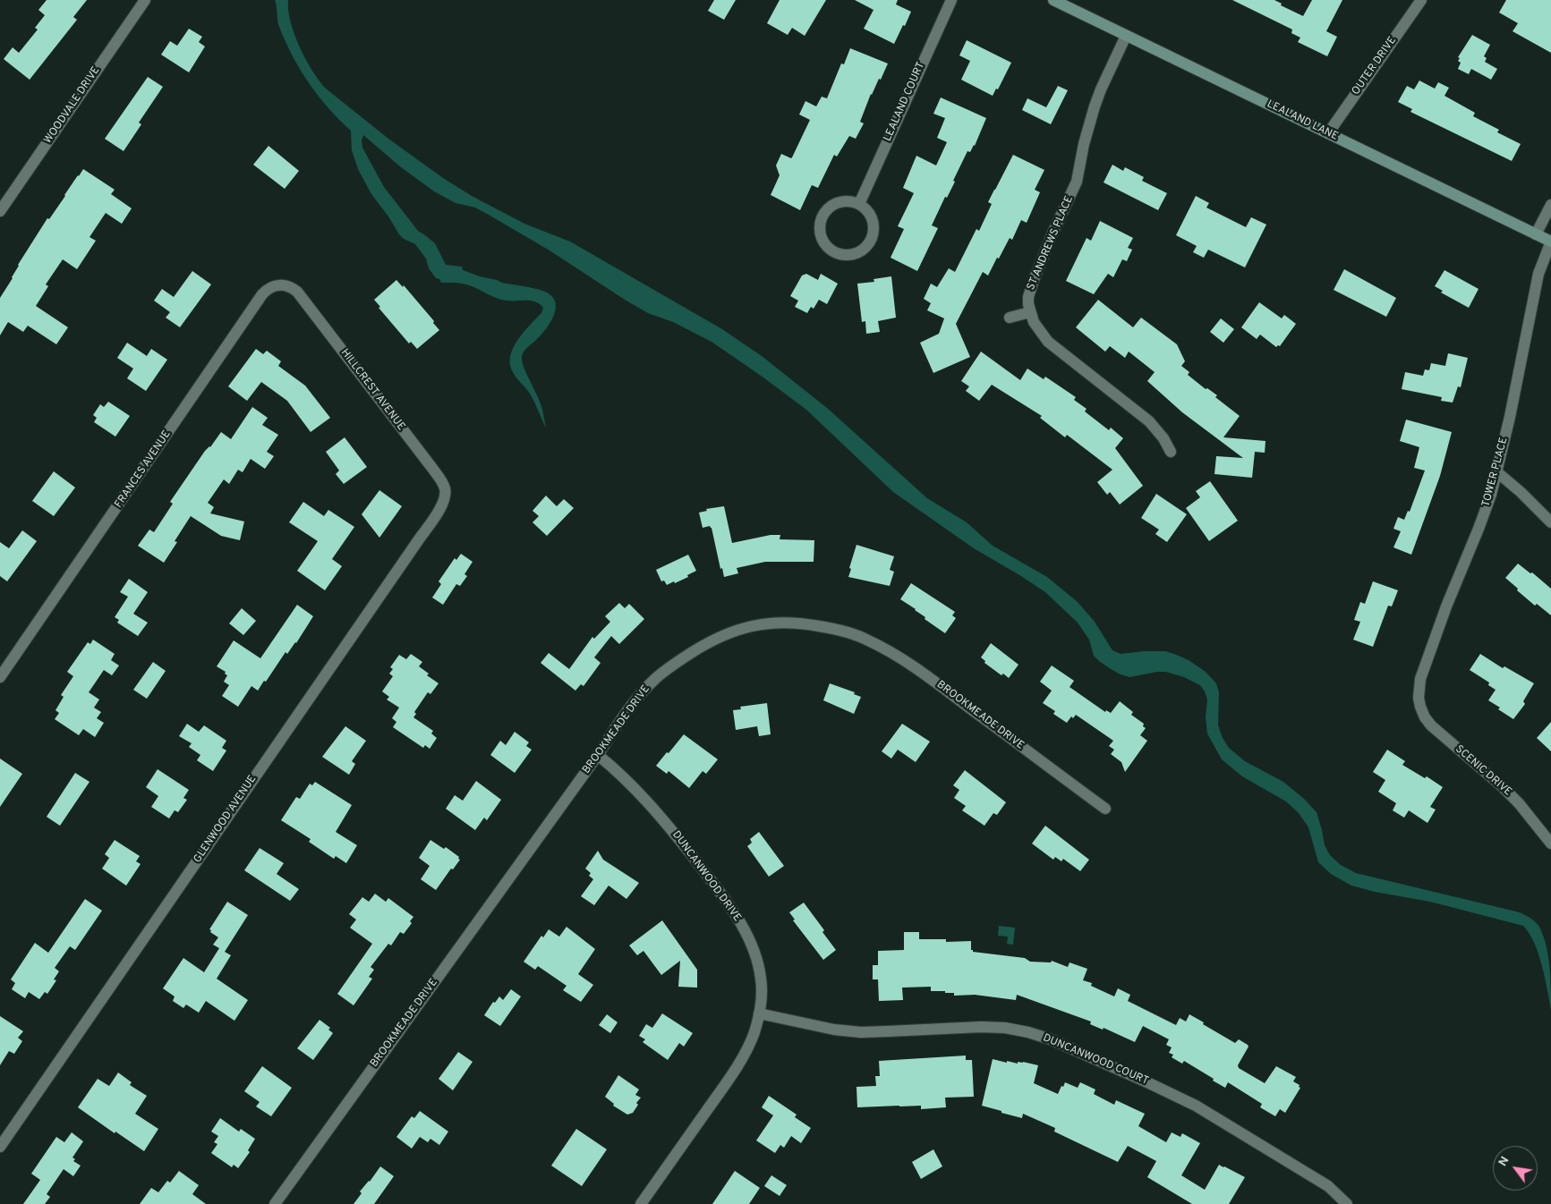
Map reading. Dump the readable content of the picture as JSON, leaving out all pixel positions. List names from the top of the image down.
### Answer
{
  "streets": {
    "street": [
      "OUTER DRIVE",
      "LEALAND COURT",
      "WOODVALE DRIVE",
      "LEALAND LANE",
      "ST ANDREWS PLACE",
      "HILLCREST AVENUE",
      "FRANCES AVENUE",
      "TOWER PLACE",
      "BROOKMEADE DRIVE",
      "SCENIC DRIVE",
      "GLENWOOD AVENUE",
      "DUNCANWOOD DRIVE",
      "DUNCANWOOD COURT"
    ]
  },
  "crossings": [
    ["OUTER DRIVE", "LEALAND LANE"],
    ["LEALAND LANE", "ST ANDREWS PLACE"],
    ["LEALAND LANE", "TOWER PLACE"],
    ["HILLCREST AVENUE", "FRANCES AVENUE"],
    ["HILLCREST AVENUE", "GLENWOOD AVENUE"],
    ["TOWER PLACE", "SCENIC DRIVE"],
    ["BROOKMEADE DRIVE", "DUNCANWOOD DRIVE"],
    ["DUNCANWOOD DRIVE", "DUNCANWOOD COURT"]
  ],
  "north": "top left"
}
